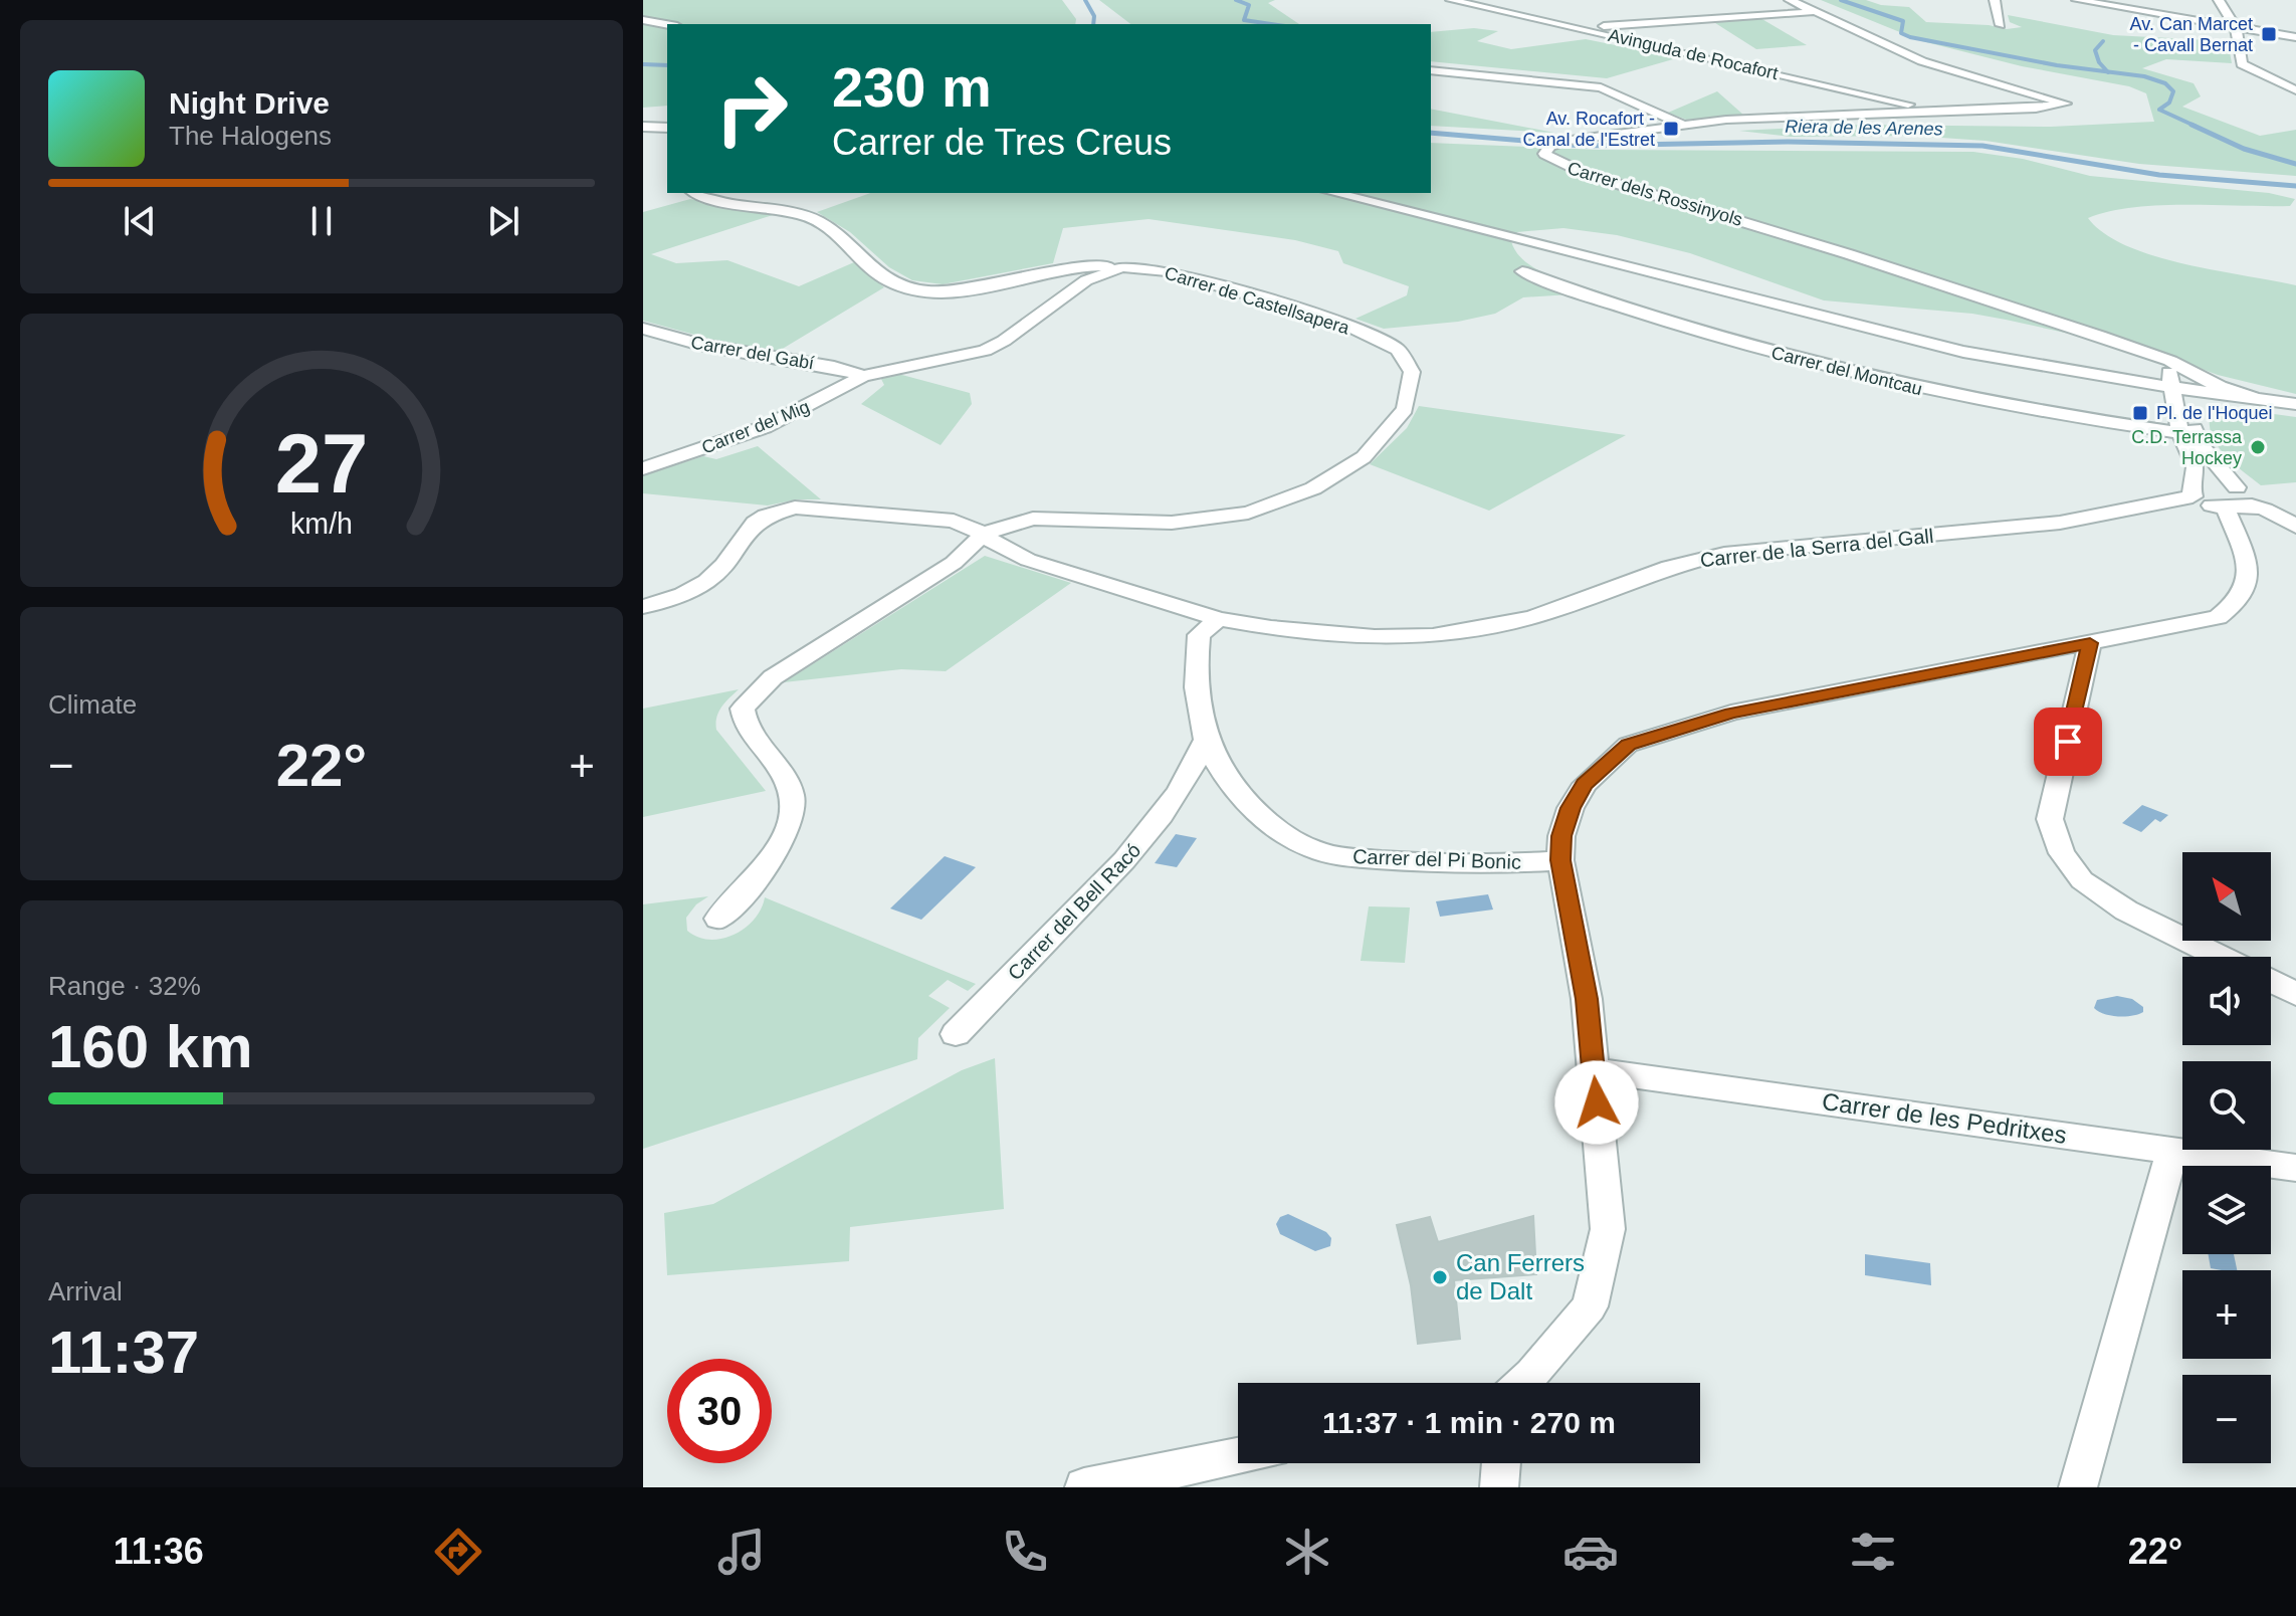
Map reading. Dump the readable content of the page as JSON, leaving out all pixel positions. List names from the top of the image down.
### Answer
{
  "streets": {
    "street": [
      "Avinguda de Rocafort",
      "Carrer dels Rossinyols",
      "Carrer de Castellsapera",
      "Carrer del Gabí",
      "Carrer del Montcau",
      "Carrer del Mig",
      "Carrer de la Serra del Gall",
      "Carrer del Pi Bonic",
      "Carrer del Bell Racó",
      "Carrer de les Pedritxes"
    ]
  },
  "crossings": [
    ["Avinguda de Rocafort", "Carrer dels Rossinyols"],
    ["Carrer de Castellsapera", "Carrer del Gabí"],
    ["Carrer de Castellsapera", "Carrer del Mig"],
    ["Carrer de Castellsapera", "Carrer de la Serra del Gall"],
    ["Carrer del Gabí", "Carrer del Mig"],
    ["Carrer de la Serra del Gall", "Carrer del Pi Bonic"],
    ["Carrer del Pi Bonic", "Carrer del Bell Racó"]
  ],
  "water": ["Riera de les Arenes"],
  "places": {
    "transit": ["Av. Can Marcet - Cavall Bernat", "Av. Rocafort - Canal de l'Estret", "Pl. de l'Hoquei"],
    "other": ["C.D. Terrassa Hockey", "Can Ferrers de Dalt"]
  },
  "north": "top left",
  "page": {
    "turn": ["230 m", "Carrer de Tres Creus"],
    "song": ["Night Drive", "The Halogens"],
    "tile": [
      "Climate",
      ["Range · 32%", "160 km"],
      ["Arrival", "11:37"]
    ],
    "heat": ["−", "22°", "+"],
    "map_buttons": ["+", "−"],
    "limit": "30",
    "trip": "11:37 · 1 min · 270 m",
    "tabs": ["11:36", "22°"],
    "gauge": ["27", "km/h"]
  }
}
